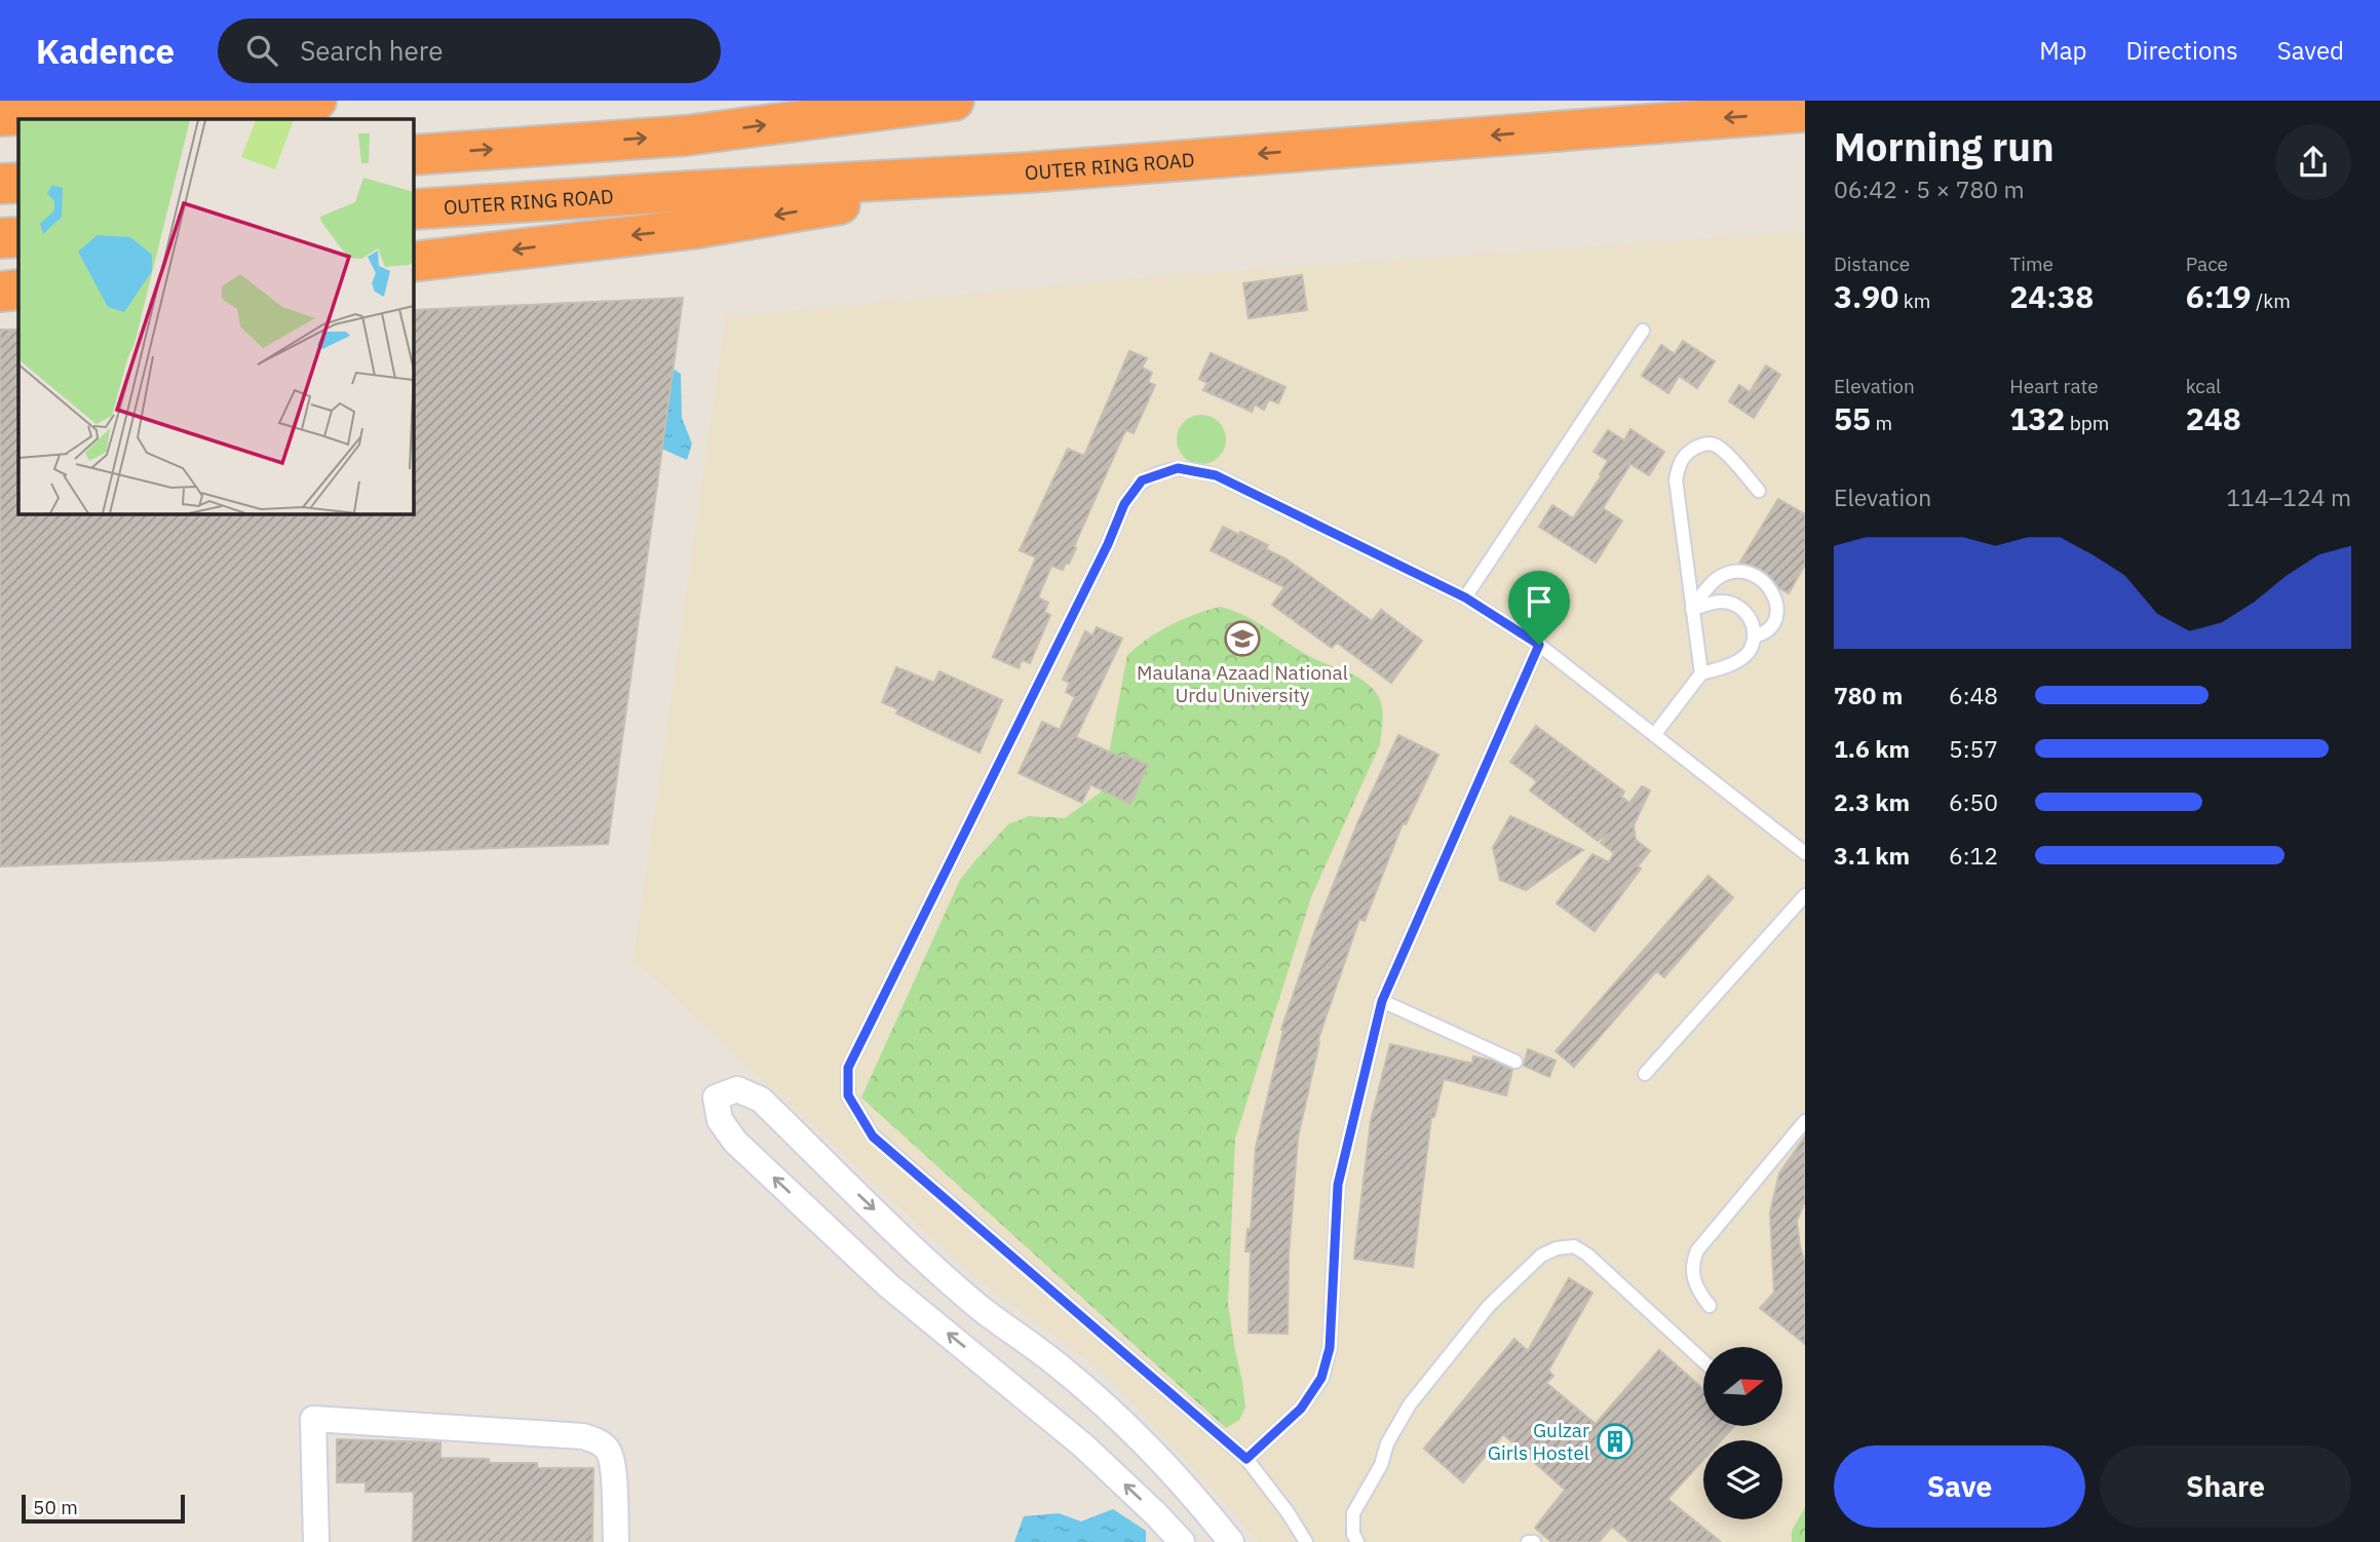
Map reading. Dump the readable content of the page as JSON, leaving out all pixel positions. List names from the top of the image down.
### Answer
{
  "streets": {
    "highway": ["OUTER RING ROAD"]
  },
  "one_way": ["OUTER RING ROAD"],
  "places": {
    "school or university": ["Maulana Azaad National Urdu University"],
    "building": ["Gulzar Girls Hostel"]
  },
  "scale_bar": "50 m",
  "north": "right",
  "page": {
    "header": "Kadence",
    "search": "Search here",
    "nav": ["Map", "Directions", "Saved"],
    "heading": ["Morning run", "06:42 · 5 × 780 m"],
    "stats": [
      ["Distance", "3.90 km"],
      ["Time", "24:38"],
      ["Pace", "6:19 /km"],
      ["Elevation", "55 m"],
      ["Heart rate", "132 bpm"],
      ["kcal", "248"]
    ],
    "chart": ["Elevation", "114–124 m"],
    "list": [
      {
        "name": "780 m",
        "note": "6:48"
      },
      {
        "name": "1.6 km",
        "note": "5:57"
      },
      {
        "name": "2.3 km",
        "note": "6:50"
      },
      {
        "name": "3.1 km",
        "note": "6:12"
      }
    ],
    "buttons": ["Save", "Share"],
    "scale": "50 m"
  }
}
